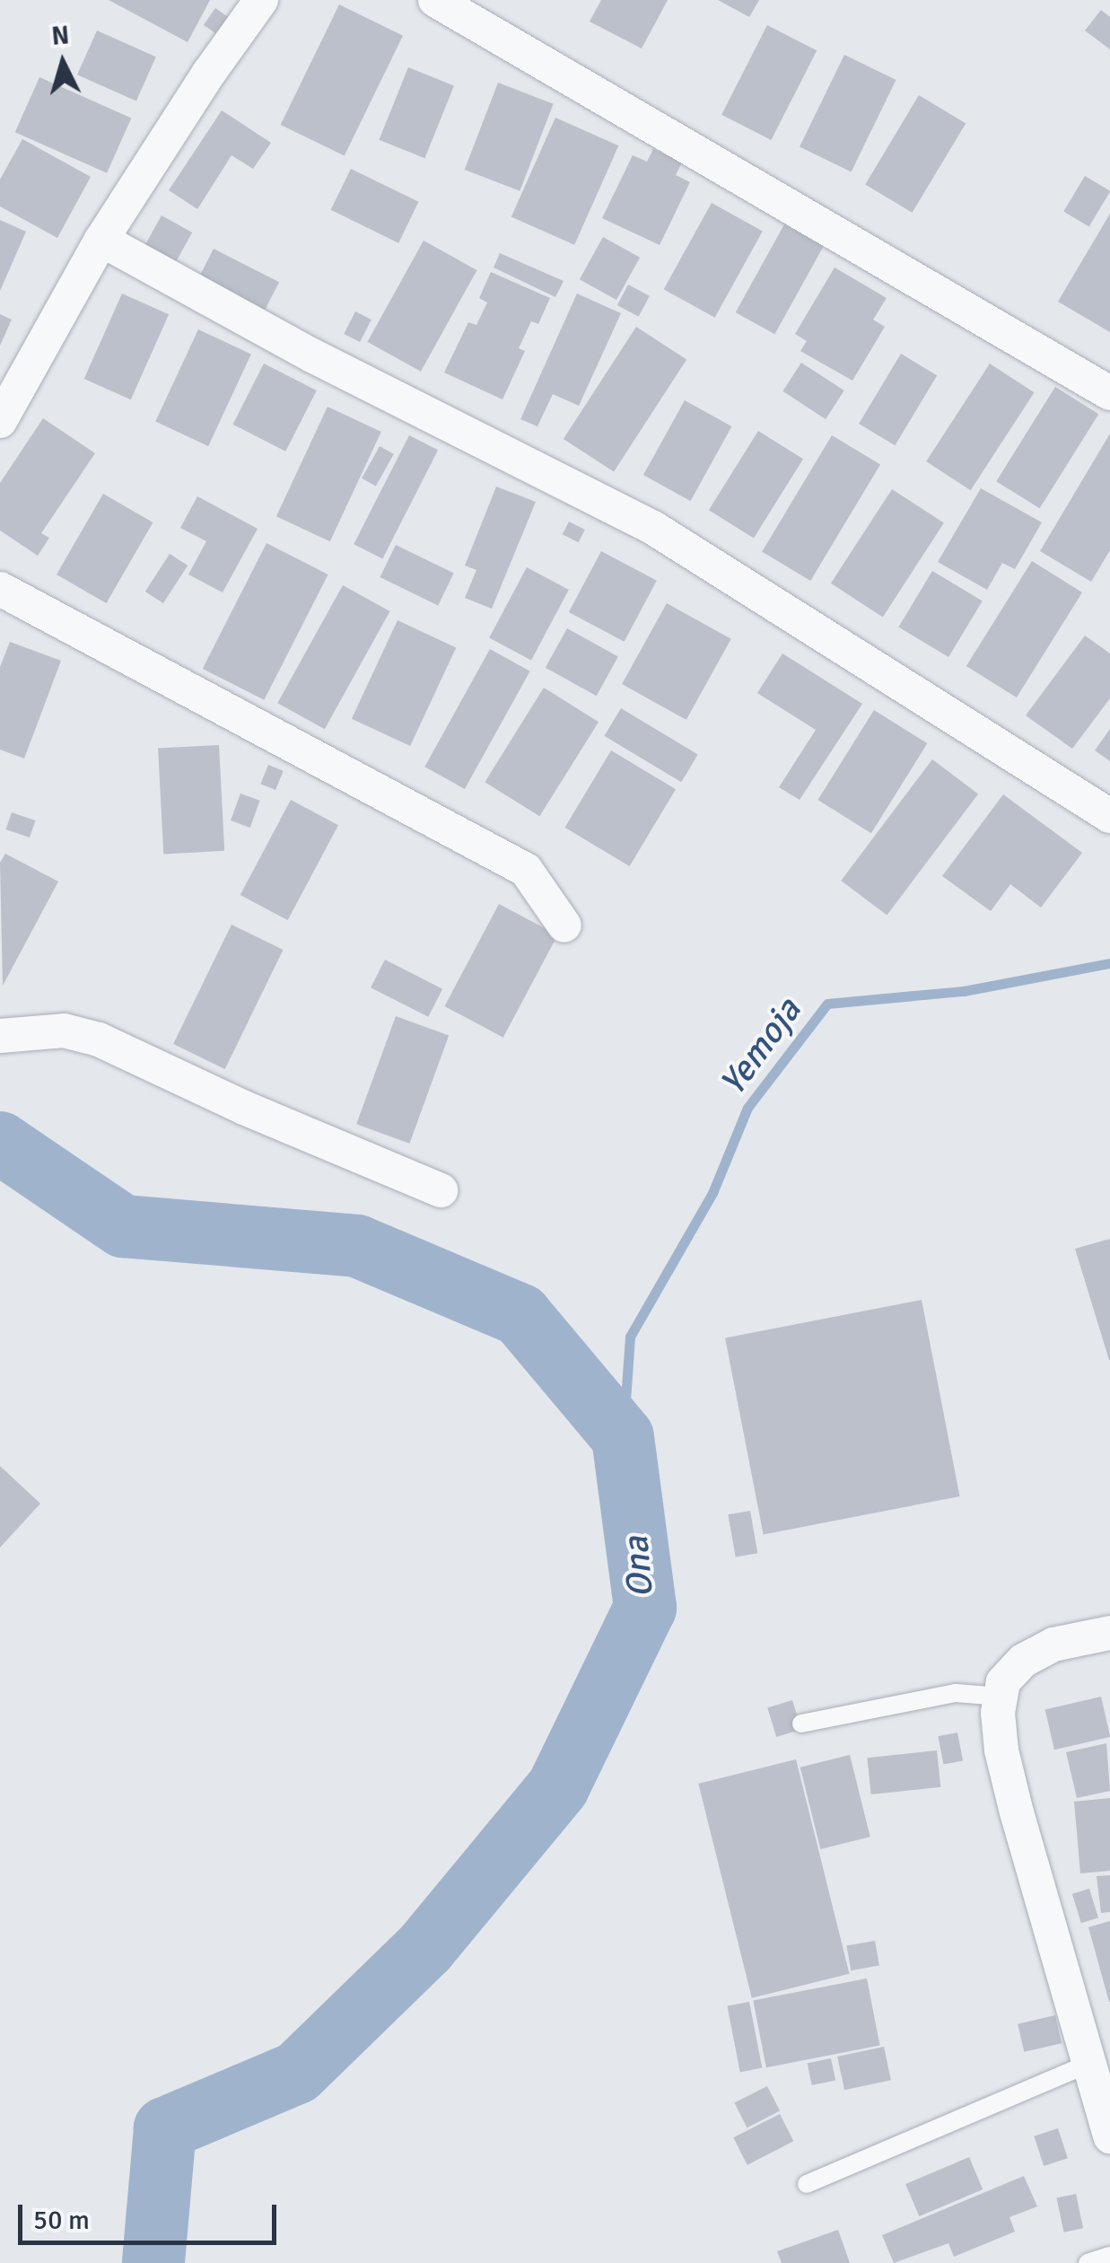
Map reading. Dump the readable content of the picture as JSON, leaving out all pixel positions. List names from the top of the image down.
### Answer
{
  "water": ["Yemoja", "Ona"],
  "scale_bar": "50 m",
  "north": "top"
}
